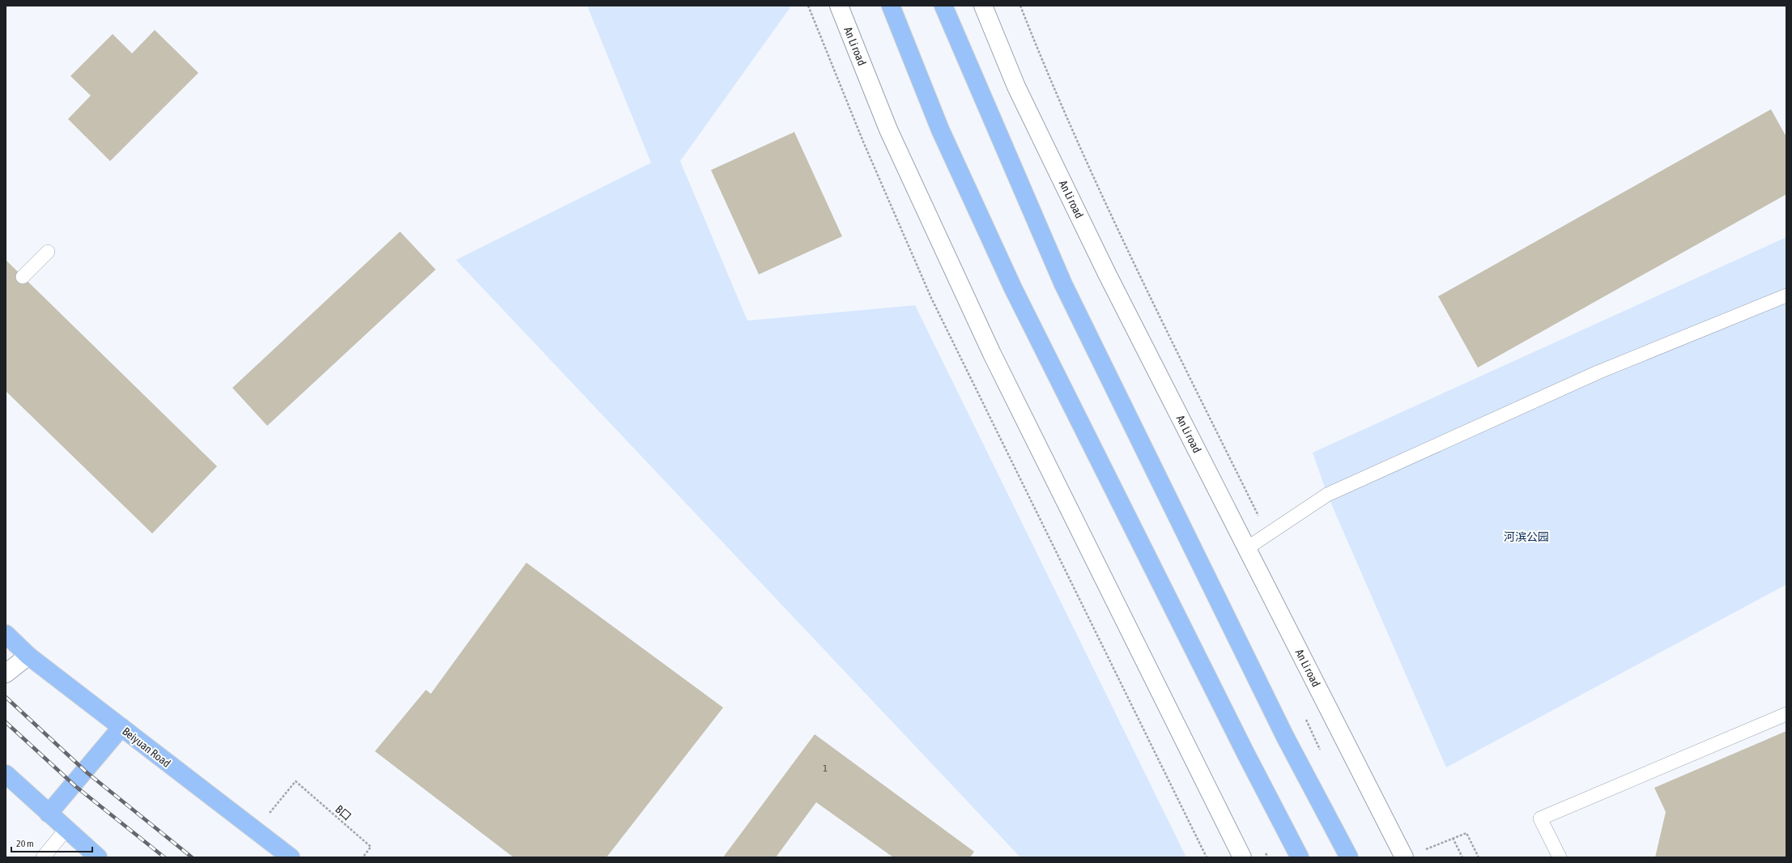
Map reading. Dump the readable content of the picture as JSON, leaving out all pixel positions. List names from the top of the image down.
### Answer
{
  "streets": {
    "main road": ["Beiyuan Road"],
    "street": ["An Li road"],
    "path": ["B口"]
  },
  "crossings": [
    ["Beiyuan Road", "B口"]
  ],
  "parks": ["河滨公园"],
  "house_numbers": ["1"],
  "scale_bar": "20 m"
}
